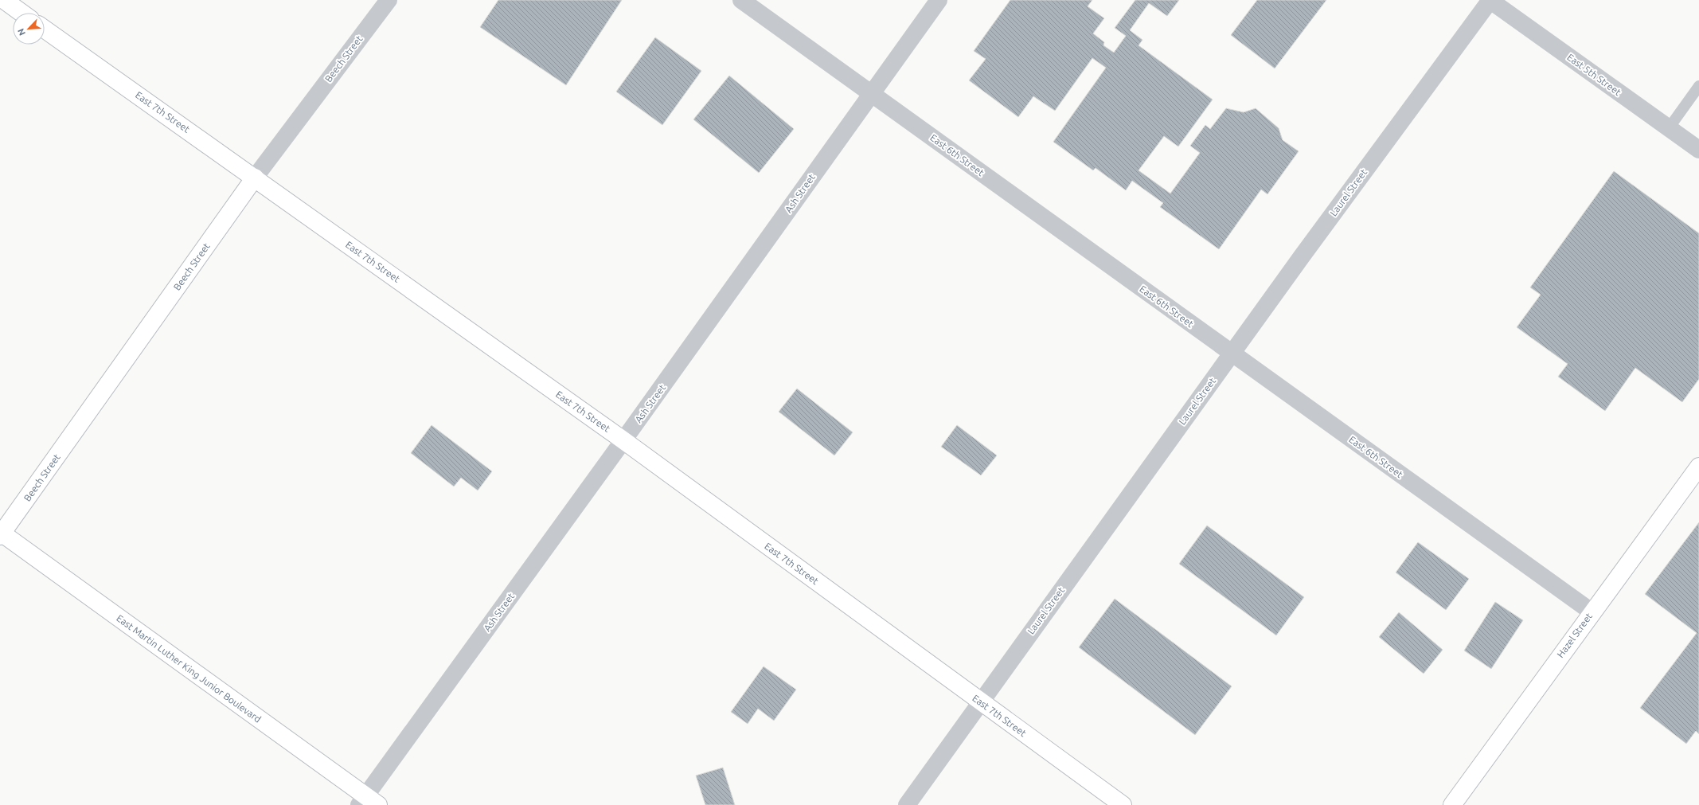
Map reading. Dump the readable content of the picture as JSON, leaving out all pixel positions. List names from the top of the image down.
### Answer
{
  "streets": {
    "main road": [
      "Beech Street",
      "East 7th Street",
      "Hazel Street",
      "East Martin Luther King Junior Boulevard"
    ],
    "street": [
      "East 5th Street",
      "East 6th Street",
      "Laurel Street",
      "Ash Street"
    ]
  },
  "crossings": [
    ["Beech Street", "East 7th Street"],
    ["Beech Street", "East Martin Luther King Junior Boulevard"],
    ["East 5th Street", "Laurel Street"],
    ["East 7th Street", "Laurel Street"],
    ["East 7th Street", "Ash Street"],
    ["East 6th Street", "Laurel Street"],
    ["East 6th Street", "Ash Street"],
    ["East 6th Street", "Hazel Street"],
    ["Ash Street", "East Martin Luther King Junior Boulevard"]
  ],
  "north": "bottom left"
}
